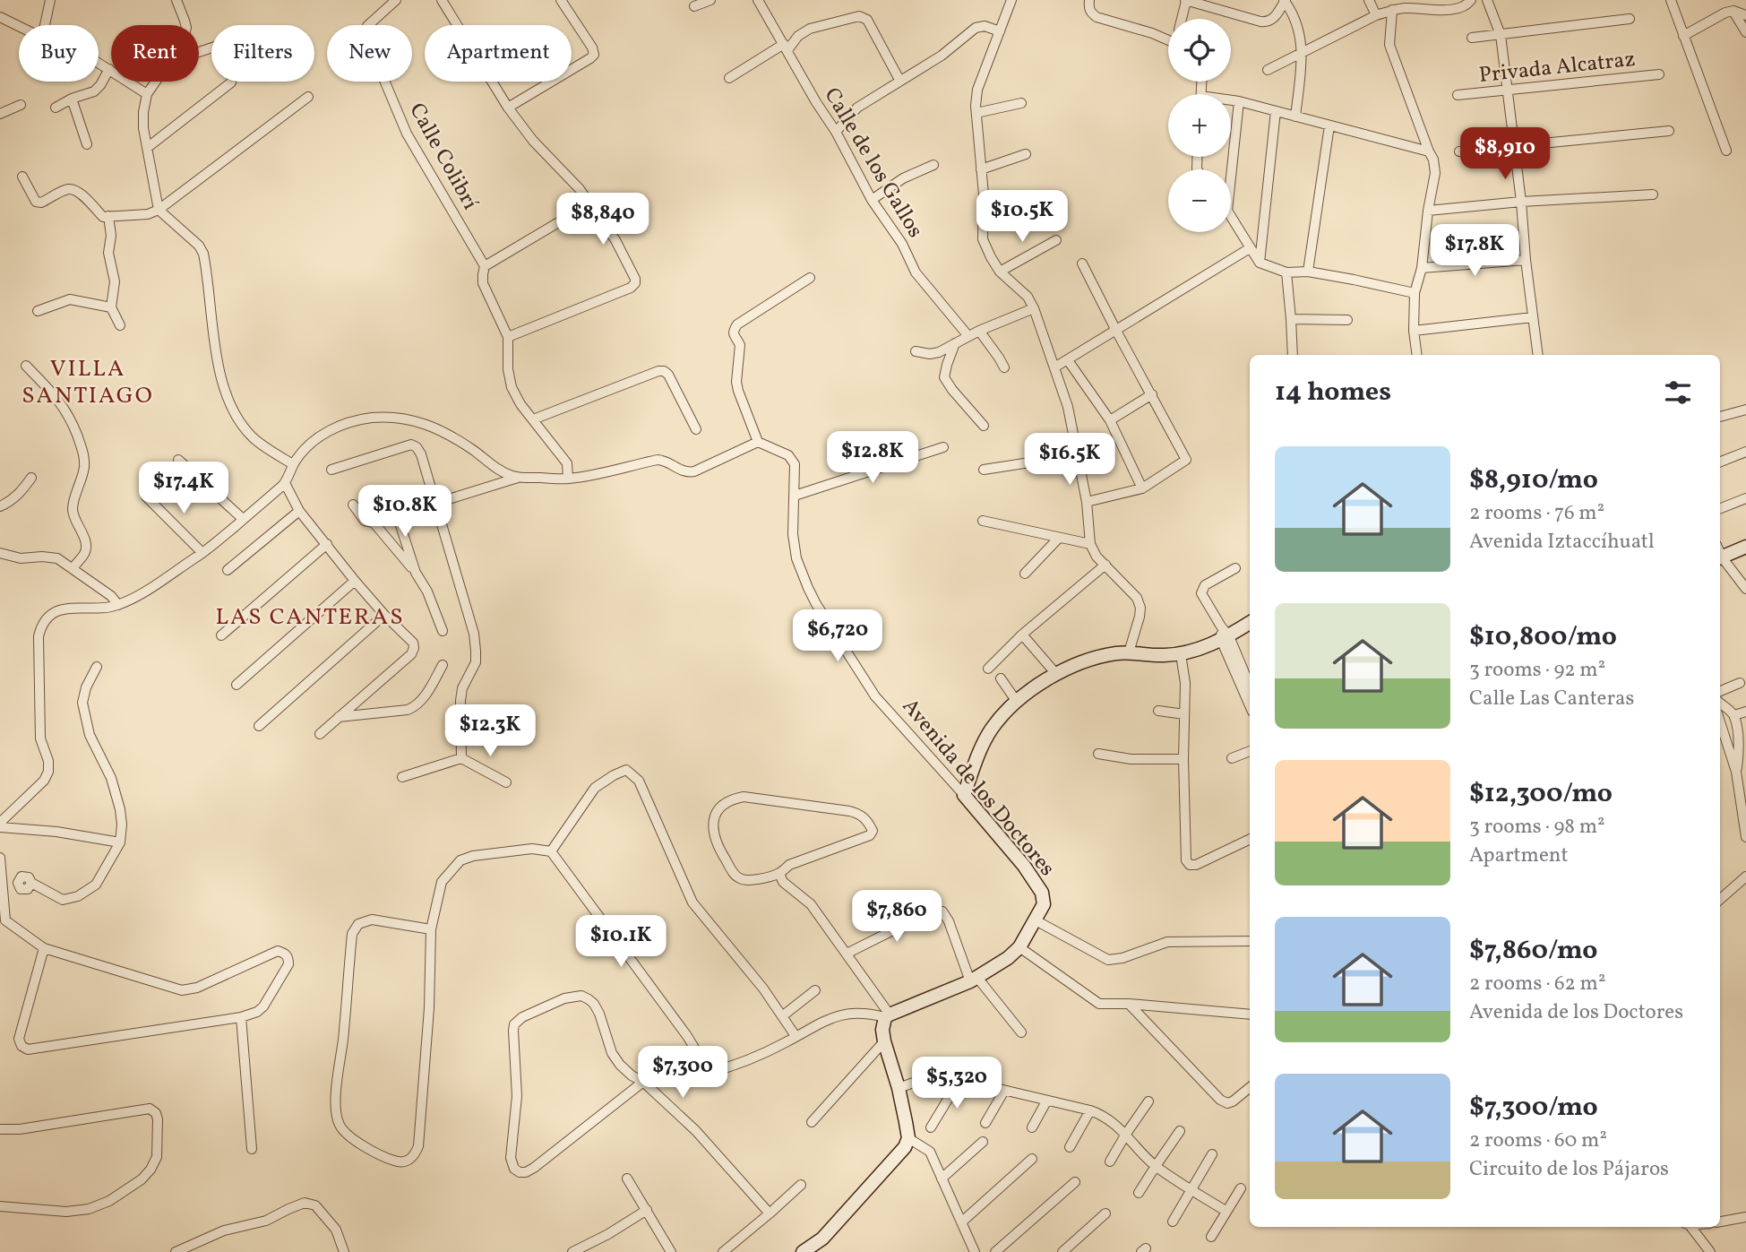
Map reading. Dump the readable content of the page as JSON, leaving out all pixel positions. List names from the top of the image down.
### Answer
{
  "streets": {
    "main road": ["Avenida de los Doctores"],
    "street": ["Privada Alcatraz", "Calle Colibrí", "Calle de los Gallos"]
  },
  "districts": ["VILLA SANTIAGO", "LAS CANTERAS"],
  "page": {
    "map_buttons": ["+", "−"],
    "chip": [
      "Buy",
      "Rent",
      "Filters",
      "New",
      "Apartment"
    ],
    "price": [
      "$8,910",
      "$10.5K",
      "$8,840",
      "$17.8K",
      "$12.8K",
      "$16.5K",
      "$17.4K",
      "$10.8K",
      "$6,720",
      "$12.3K",
      "$7,860",
      "$10.1K",
      "$7,300",
      "$5,320"
    ],
    "heading": "14 homes",
    "list": [
      {
        "name": "$8,910/mo",
        "note": "2 rooms · 76 m² · Avenida Iztaccíhuatl"
      },
      {
        "name": "$10,800/mo",
        "note": "3 rooms · 92 m² · Calle Las Canteras"
      },
      {
        "name": "$12,300/mo",
        "note": "3 rooms · 98 m² · Apartment"
      },
      {
        "name": "$7,860/mo",
        "note": "2 rooms · 62 m² · Avenida de los Doctores"
      },
      {
        "name": "$7,300/mo",
        "note": "2 rooms · 60 m² · Circuito de los Pájaros"
      }
    ]
  }
}
